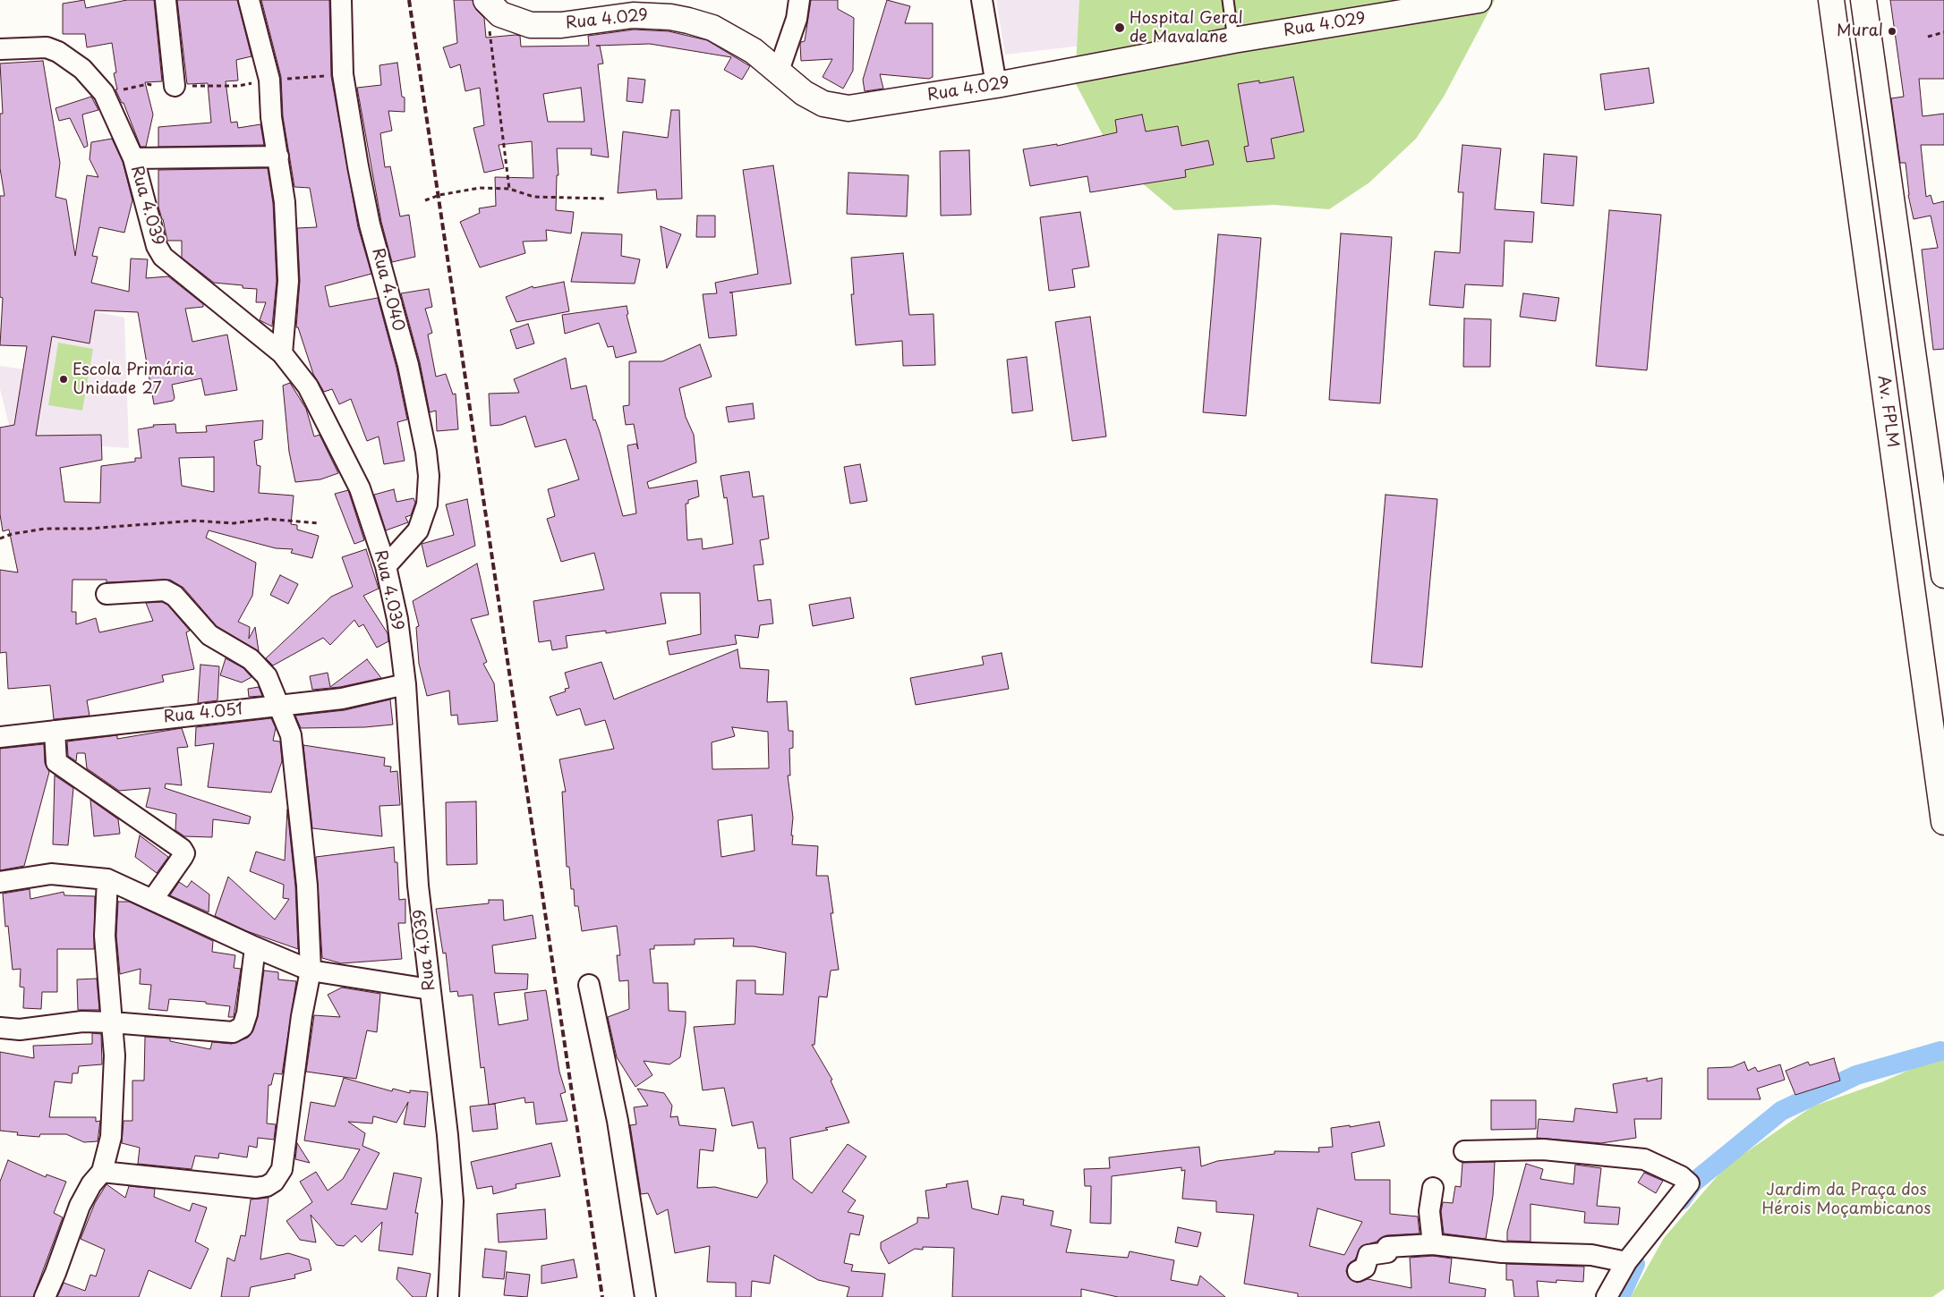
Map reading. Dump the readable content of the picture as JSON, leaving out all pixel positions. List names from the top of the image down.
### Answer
{
  "streets": {
    "main road": ["Rua 4.029", "Av. FPLM"],
    "street": ["Rua 4.039", "Rua 4.040", "Rua 4.051"]
  },
  "crossings": [
    ["Rua 4.039", "Rua 4.040"],
    ["Rua 4.039", "Rua 4.051"]
  ],
  "parks": ["Jardim da Praça dos Hérois Moçambicanos"],
  "places": ["Hospital Geral de Mavalane", "Mural", "Escola Primária Unidade 27"]
}
